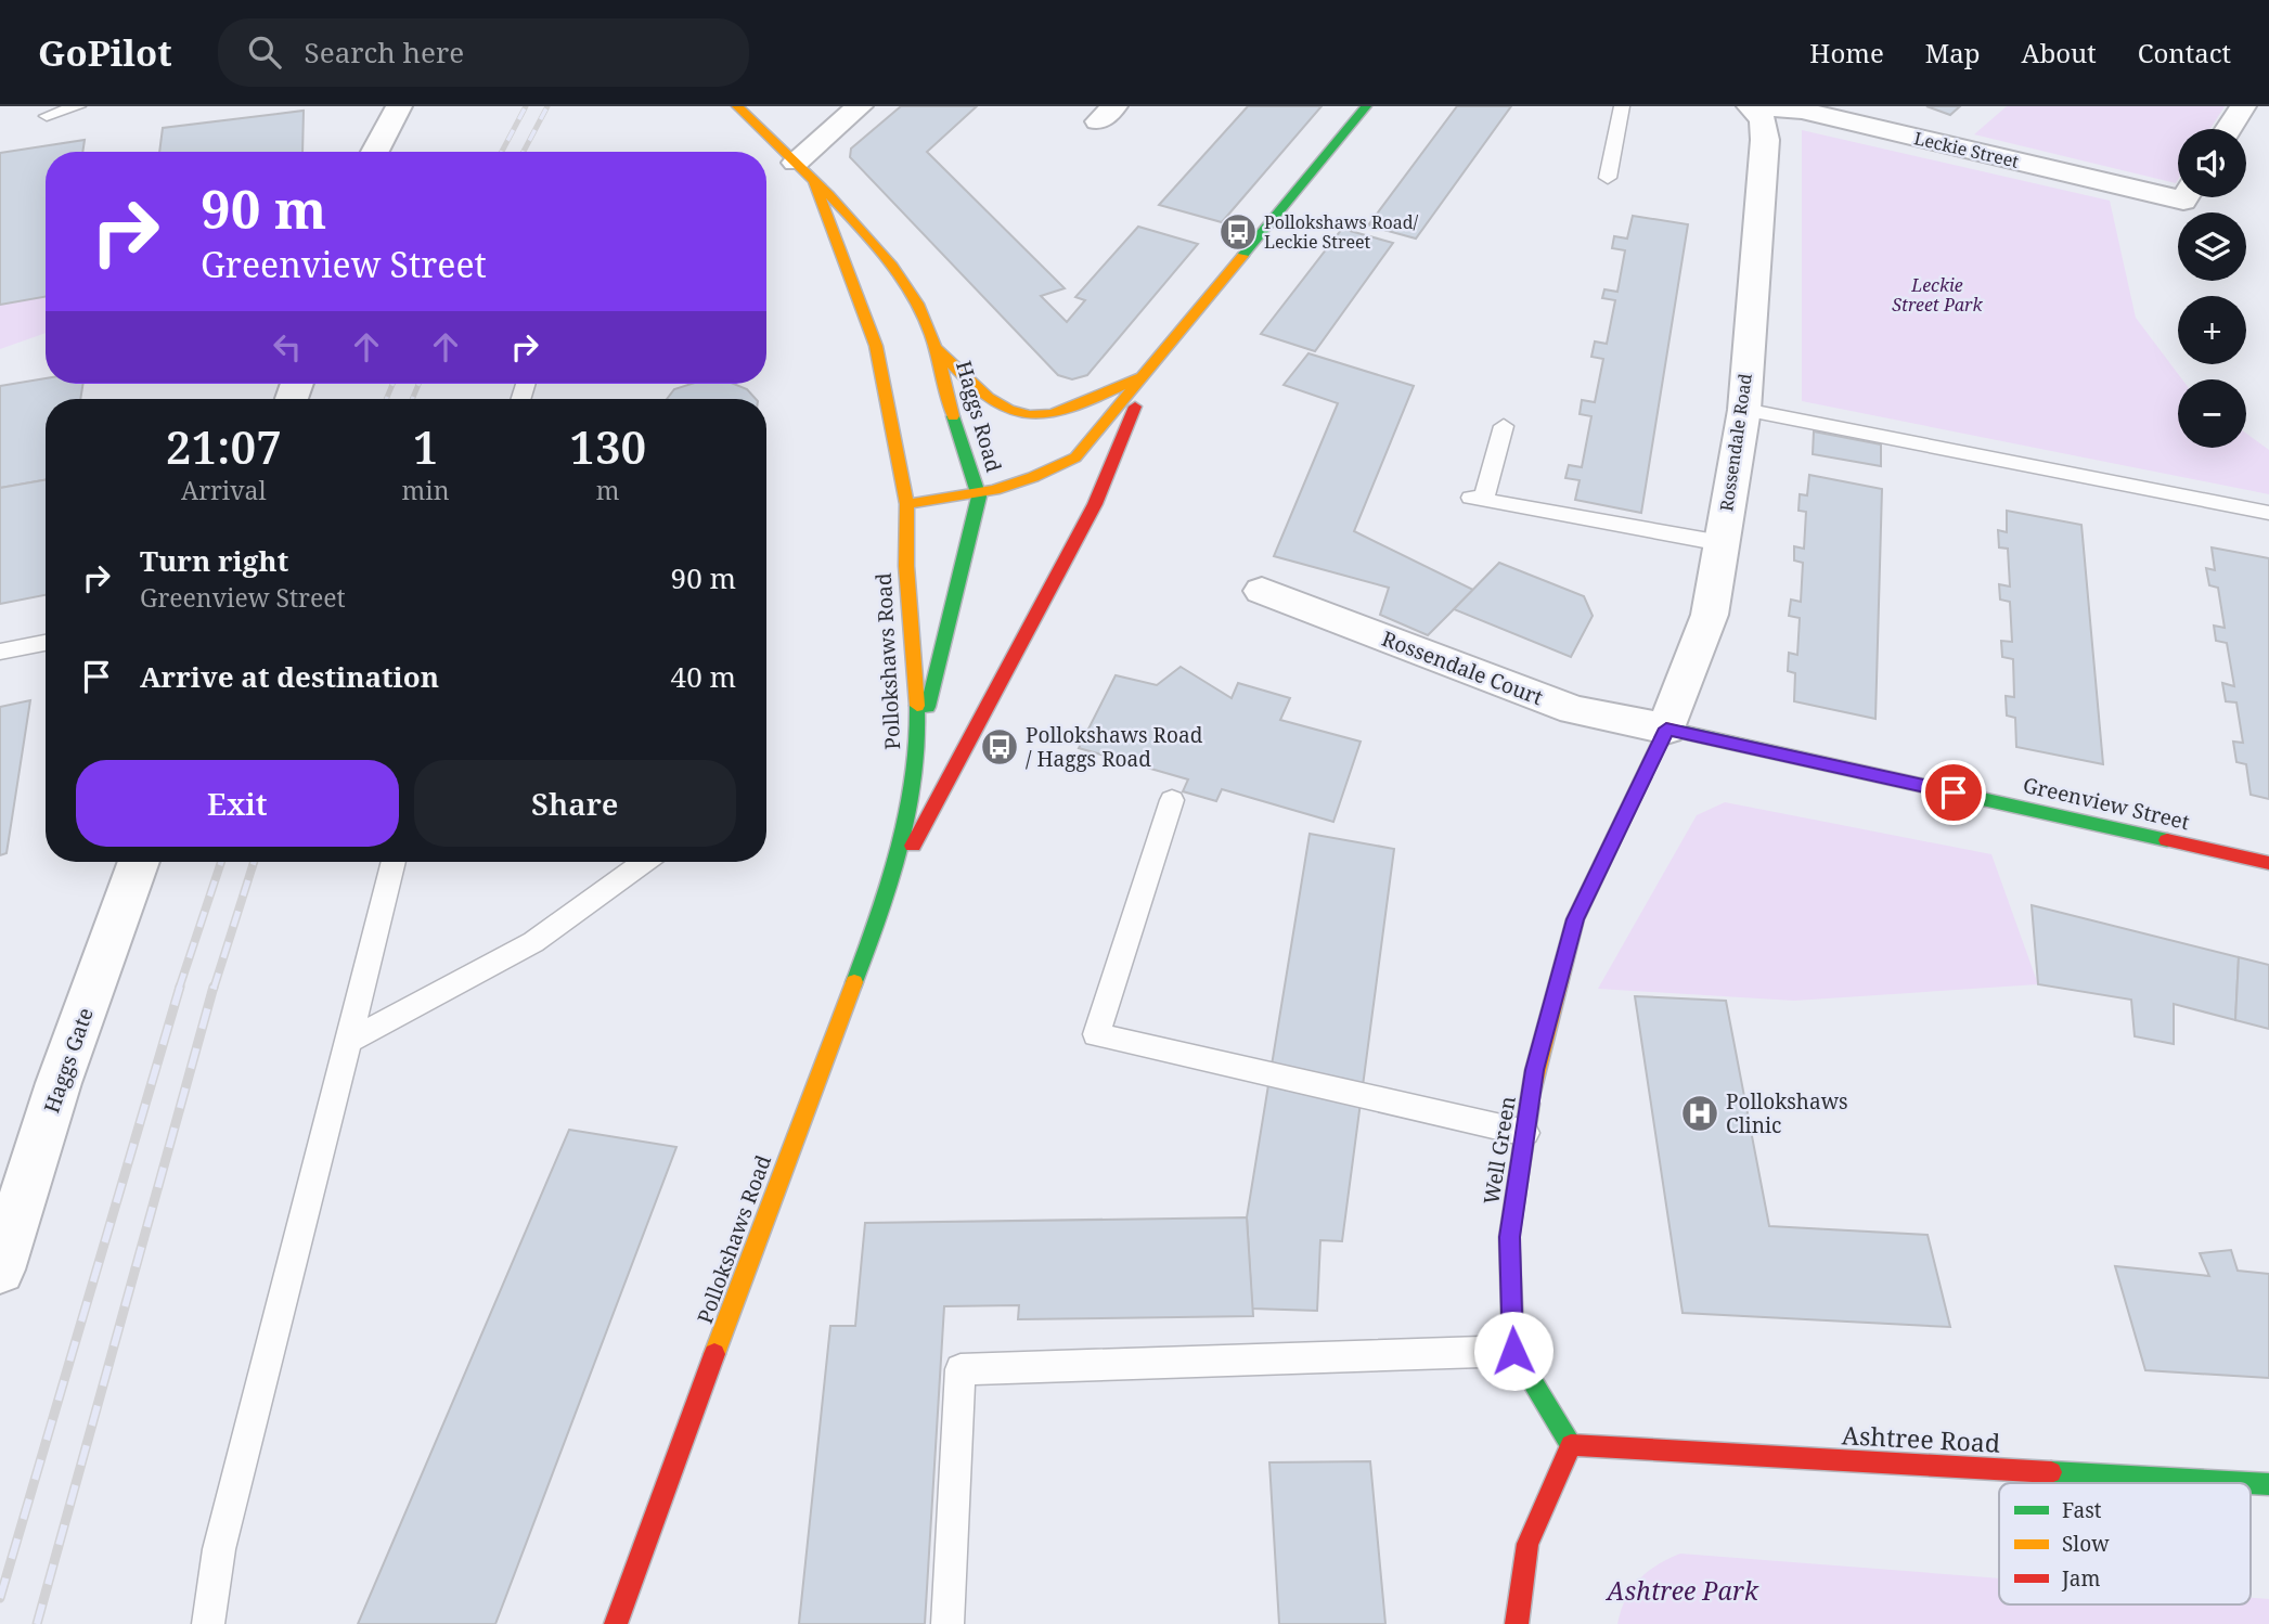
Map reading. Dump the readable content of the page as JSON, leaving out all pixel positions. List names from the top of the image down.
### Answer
{
  "streets": {
    "street": [
      "Leckie Street",
      "Haggs Road",
      "Rossendale Road",
      "Pollokshaws Road",
      "Rossendale Court",
      "Greenview Street",
      "Haggs Gate",
      "Well Green",
      "Ashtree Road"
    ]
  },
  "crossings": [
    ["Leckie Street", "Rossendale Road"],
    ["Haggs Road", "Pollokshaws Road"],
    ["Rossendale Road", "Rossendale Court"],
    ["Rossendale Road", "Greenview Street"],
    ["Rossendale Road", "Well Green"],
    ["Rossendale Court", "Greenview Street"],
    ["Rossendale Court", "Well Green"],
    ["Greenview Street", "Well Green"],
    ["Well Green", "Ashtree Road"]
  ],
  "parks": ["Leckie Street Park", "Ashtree Park"],
  "places": {
    "bus stop": ["Pollokshaws Road/ Leckie Street", "Pollokshaws Road / Haggs Road"],
    "hospital": ["Pollokshaws Clinic"]
  },
  "legend": ["Fast", "Slow", "Jam"],
  "page": {
    "header": "GoPilot",
    "search": "Search here",
    "nav": [
      "Home",
      "Map",
      "About",
      "Contact"
    ],
    "map_buttons": ["+", "−"],
    "turn": ["90 m", "Greenview Street"],
    "eta": [
      "21:07",
      "Arrival",
      "1",
      "min",
      "130",
      "m"
    ],
    "list": [
      {
        "name": "Turn right",
        "note": "Greenview Street",
        "value": "90 m"
      },
      {
        "name": "Arrive at destination",
        "value": "40 m"
      }
    ],
    "buttons": ["Exit", "Share"]
  }
}
